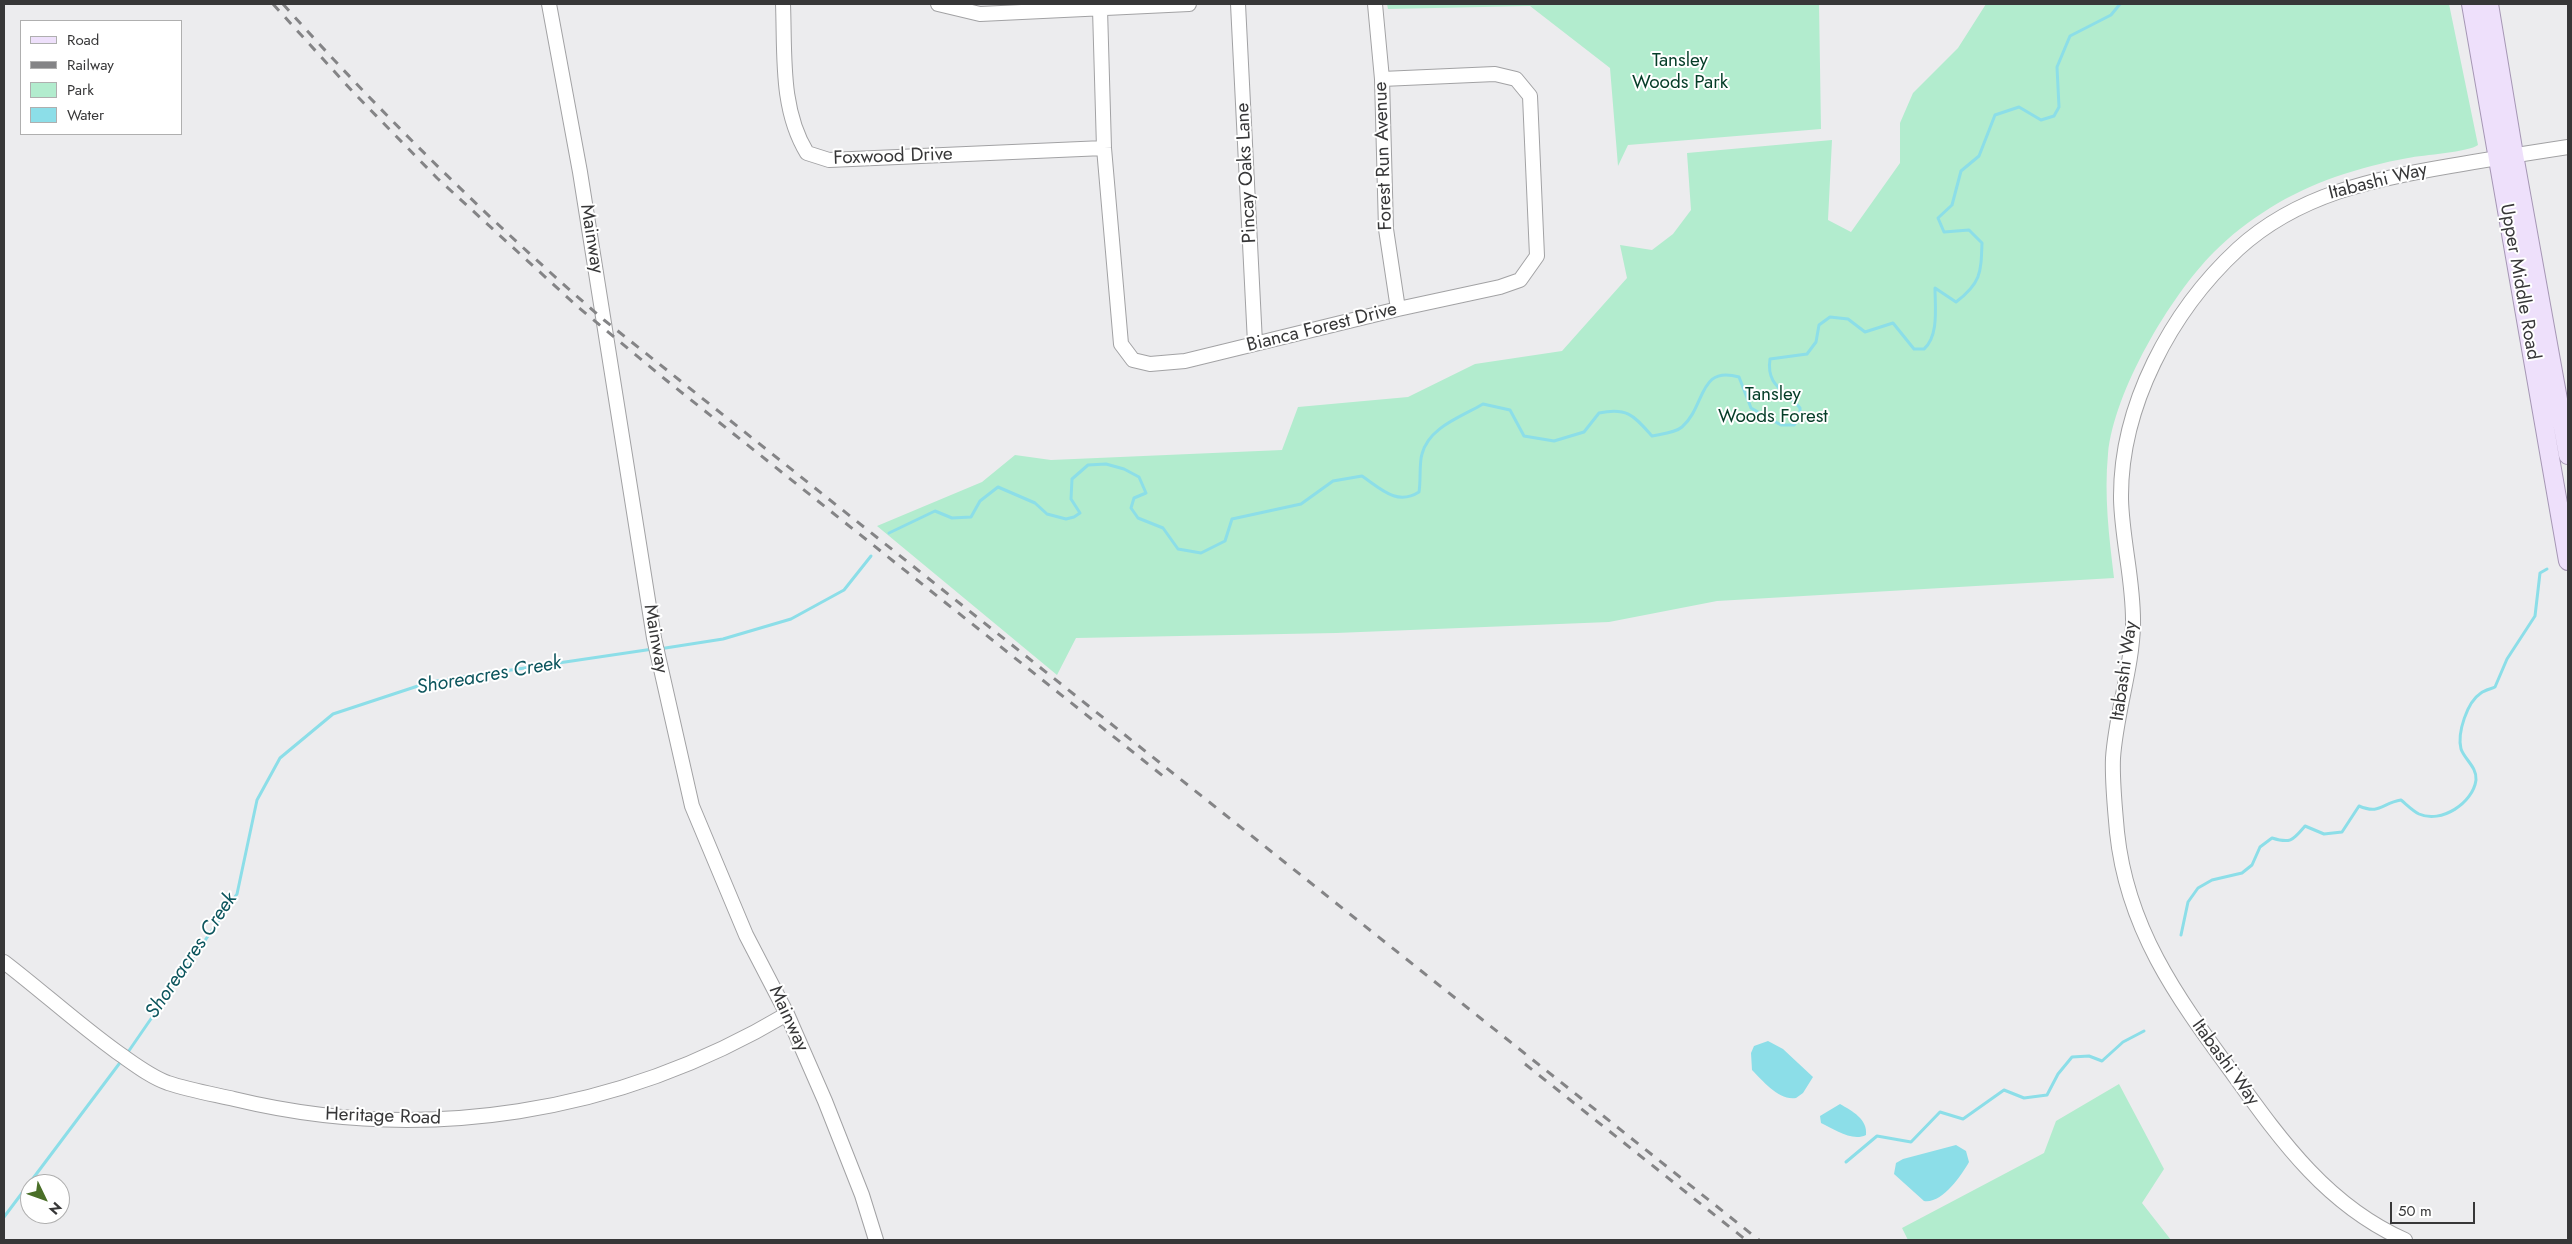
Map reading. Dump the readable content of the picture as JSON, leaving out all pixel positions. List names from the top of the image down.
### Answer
{
  "streets": {
    "main road": ["Upper Middle Road"],
    "street": [
      "Forest Run Avenue",
      "Foxwood Drive",
      "Pincay Oaks Lane",
      "Itabashi Way",
      "Mainway",
      "Bianca Forest Drive",
      "Heritage Road"
    ]
  },
  "crossings": [
    ["Forest Run Avenue", "Bianca Forest Drive"],
    ["Foxwood Drive", "Bianca Forest Drive"],
    ["Pincay Oaks Lane", "Bianca Forest Drive"],
    ["Itabashi Way", "Upper Middle Road"],
    ["Mainway", "Heritage Road"]
  ],
  "water": ["Shoreacres Creek"],
  "parks": ["Tansley Woods Park", "Tansley Woods Forest"],
  "legend": [
    "Road",
    "Railway",
    "Park",
    "Water"
  ],
  "scale_bar": "50 m",
  "north": "bottom right"
}
